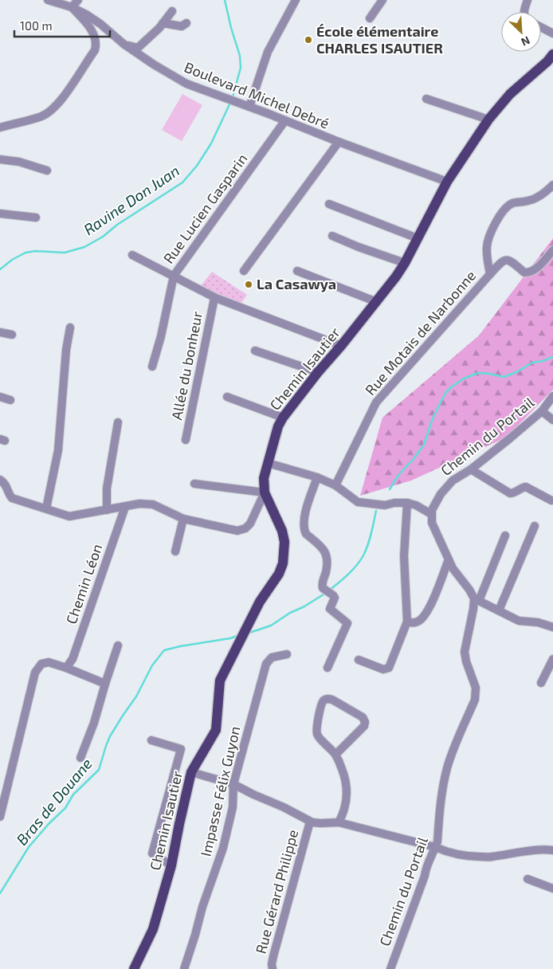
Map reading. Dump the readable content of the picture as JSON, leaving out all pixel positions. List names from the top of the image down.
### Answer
{
  "streets": {
    "main road": ["Chemin Isautier"],
    "street": [
      "Boulevard Michel Debré",
      "Rue Lucien Gasparin",
      "Rue Motais de Narbonne",
      "Allée du bonheur",
      "Chemin du Portail",
      "Chemin Léon",
      "Impasse Félix Guyon",
      "Rue Gérard Philippe"
    ]
  },
  "crossings": [
    ["Boulevard Michel Debré", "Rue Lucien Gasparin"],
    ["Boulevard Michel Debré", "Chemin Isautier"],
    ["Rue Lucien Gasparin", "Allée du bonheur"],
    ["Allée du bonheur", "Chemin Isautier"]
  ],
  "water": ["Ravine Don Juan", "Bras de Douane"],
  "places": ["École élémentaire CHARLES ISAUTIER", "La Casawya"],
  "scale_bar": "100 m",
  "north": "bottom right"
}
